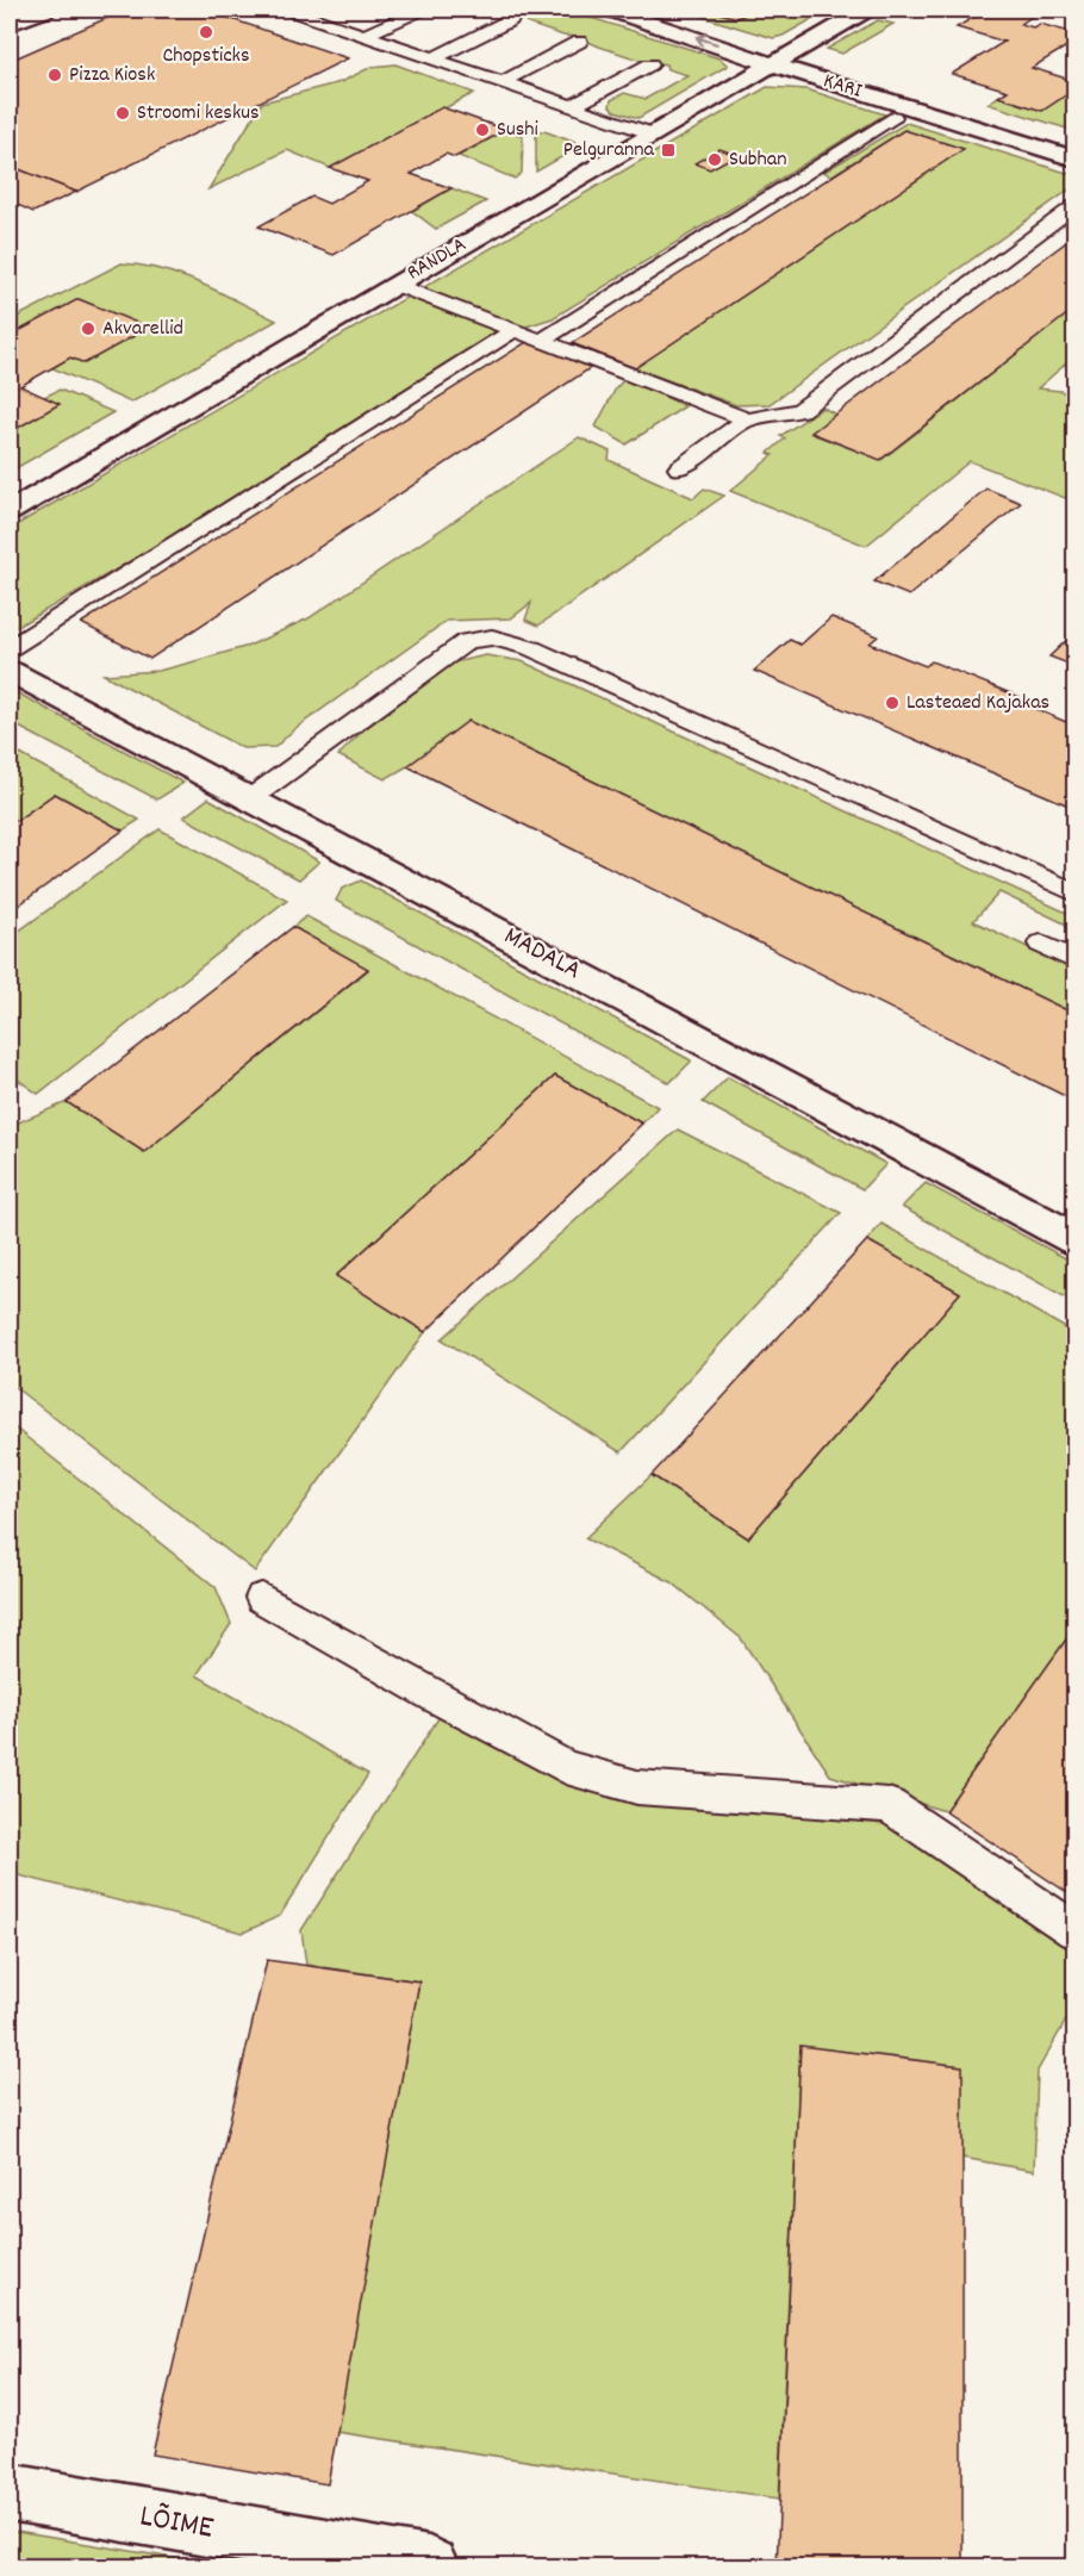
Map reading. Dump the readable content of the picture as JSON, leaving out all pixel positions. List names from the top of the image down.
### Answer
{
  "streets": {
    "street": [
      "KARI",
      "RANDLA",
      "MADALA",
      "LÕIME"
    ]
  },
  "crossings": [
    ["KARI", "RANDLA"]
  ],
  "places": {
    "other": [
      "Chopsticks",
      "Pizza Kiosk",
      "Stroomi keskus",
      "Sushi",
      "Subhan",
      "Akvarellid",
      "Lasteaed Kajakas"
    ],
    "transit": ["Pelguranna"]
  }
}
